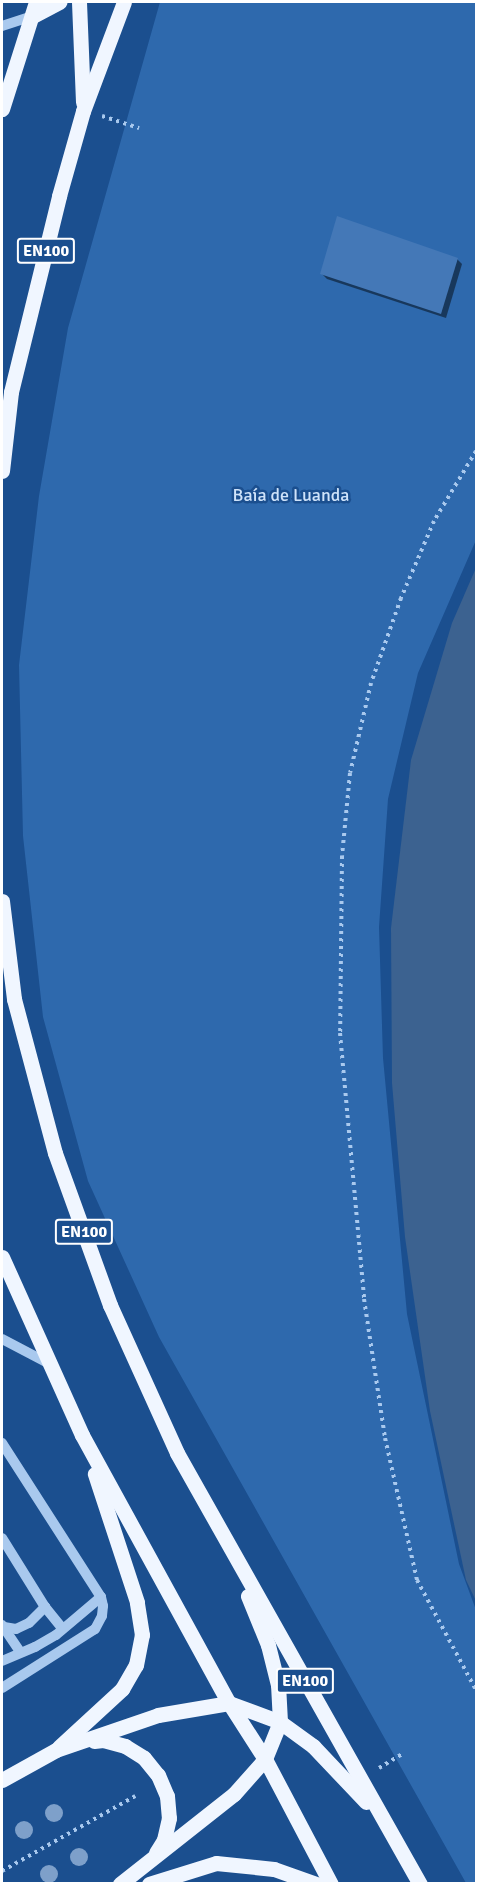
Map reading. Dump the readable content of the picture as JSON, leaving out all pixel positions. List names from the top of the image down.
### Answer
{
  "streets": {
    "main road": ["EN100"]
  },
  "parks": ["Baía de Luanda"]
}
